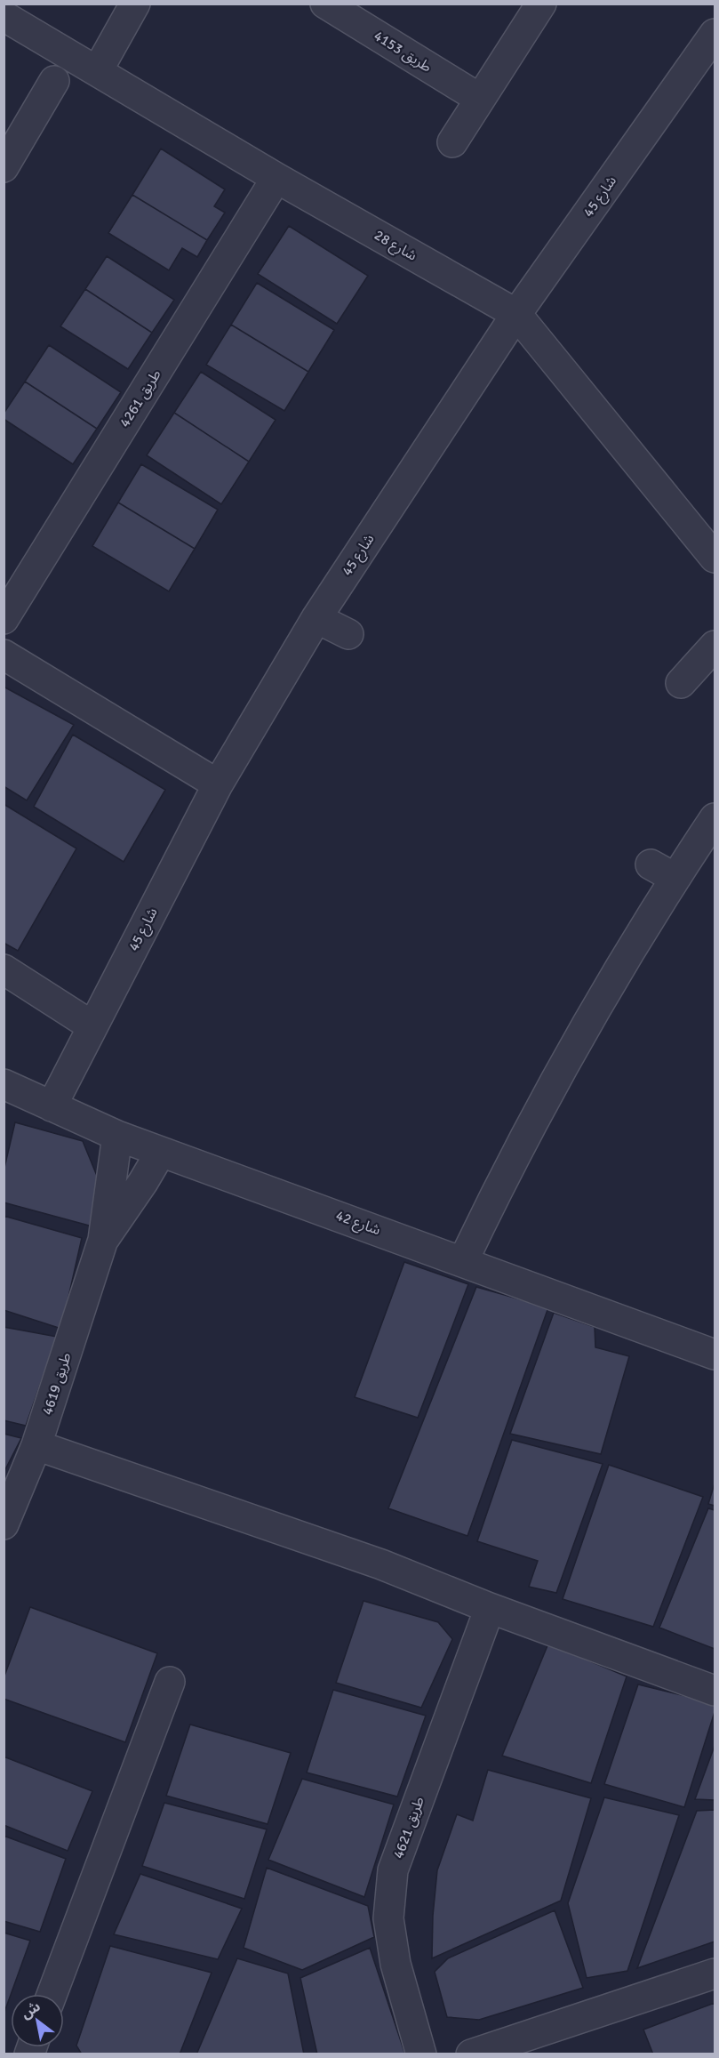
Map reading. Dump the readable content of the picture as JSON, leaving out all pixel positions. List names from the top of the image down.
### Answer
{
  "streets": {
    "street": [
      "طريق 4153",
      "شارع 45",
      "شارع 28",
      "طريق 4261",
      "شارع 42",
      "طريق 4619",
      "طريق 4621"
    ]
  },
  "crossings": [
    ["شارع 45", "شارع 28"],
    ["شارع 45", "شارع 42"],
    ["شارع 28", "طريق 4261"],
    ["شارع 42", "طريق 4619"]
  ],
  "north": "top left"
}
